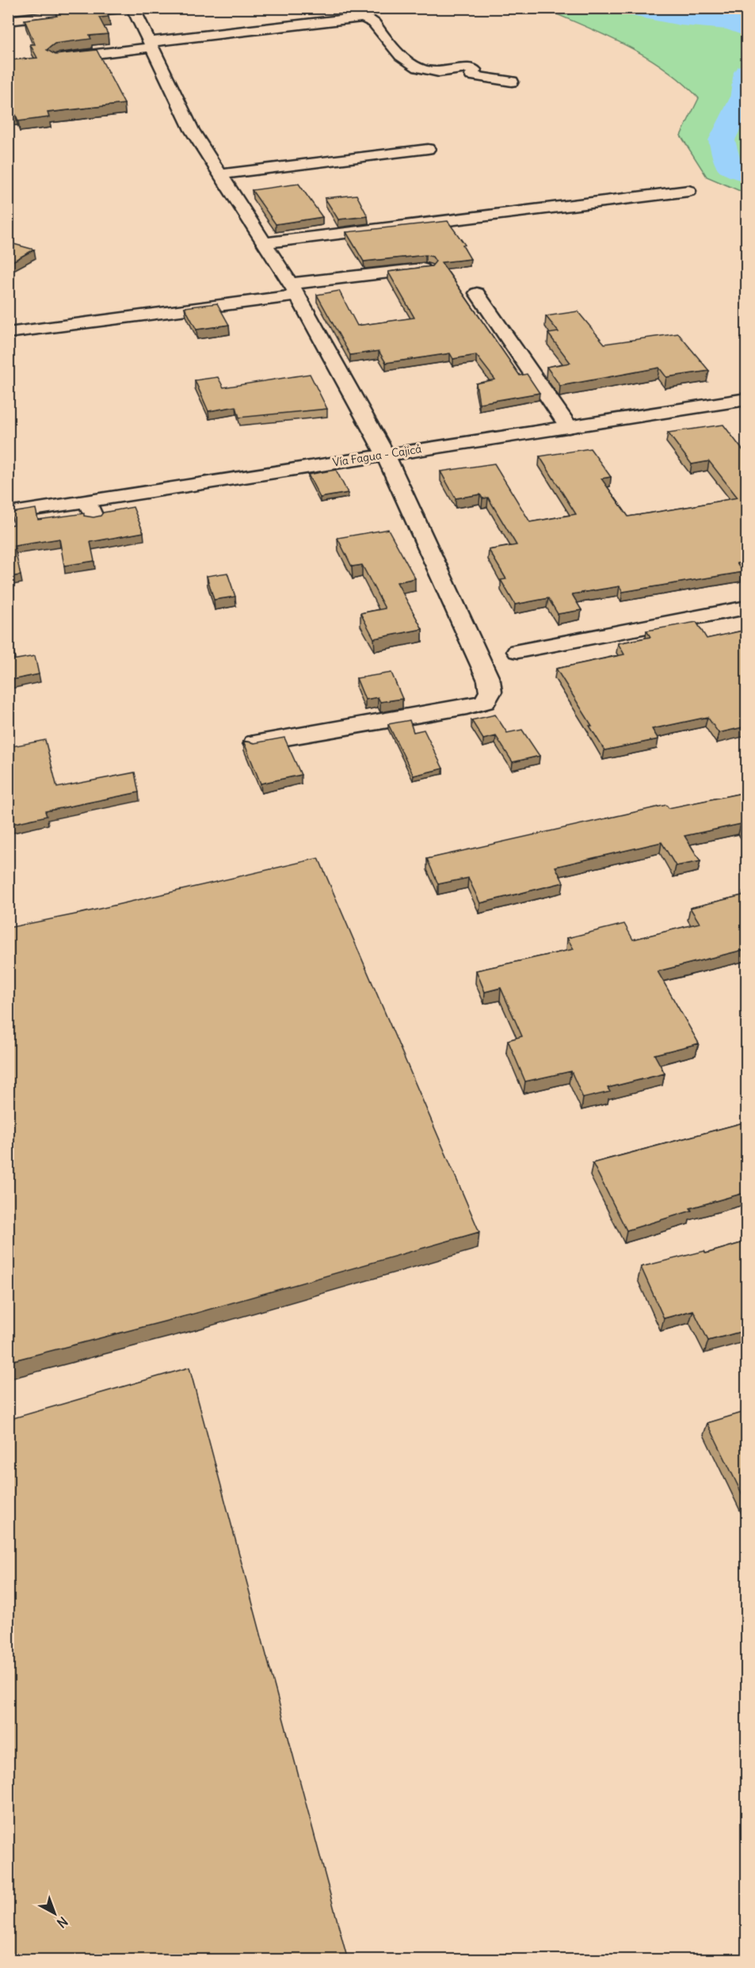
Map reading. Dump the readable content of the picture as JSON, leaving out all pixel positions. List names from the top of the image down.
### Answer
{
  "streets": {
    "street": ["Vía Fagua - Cajicá"]
  },
  "north": "bottom right"
}
